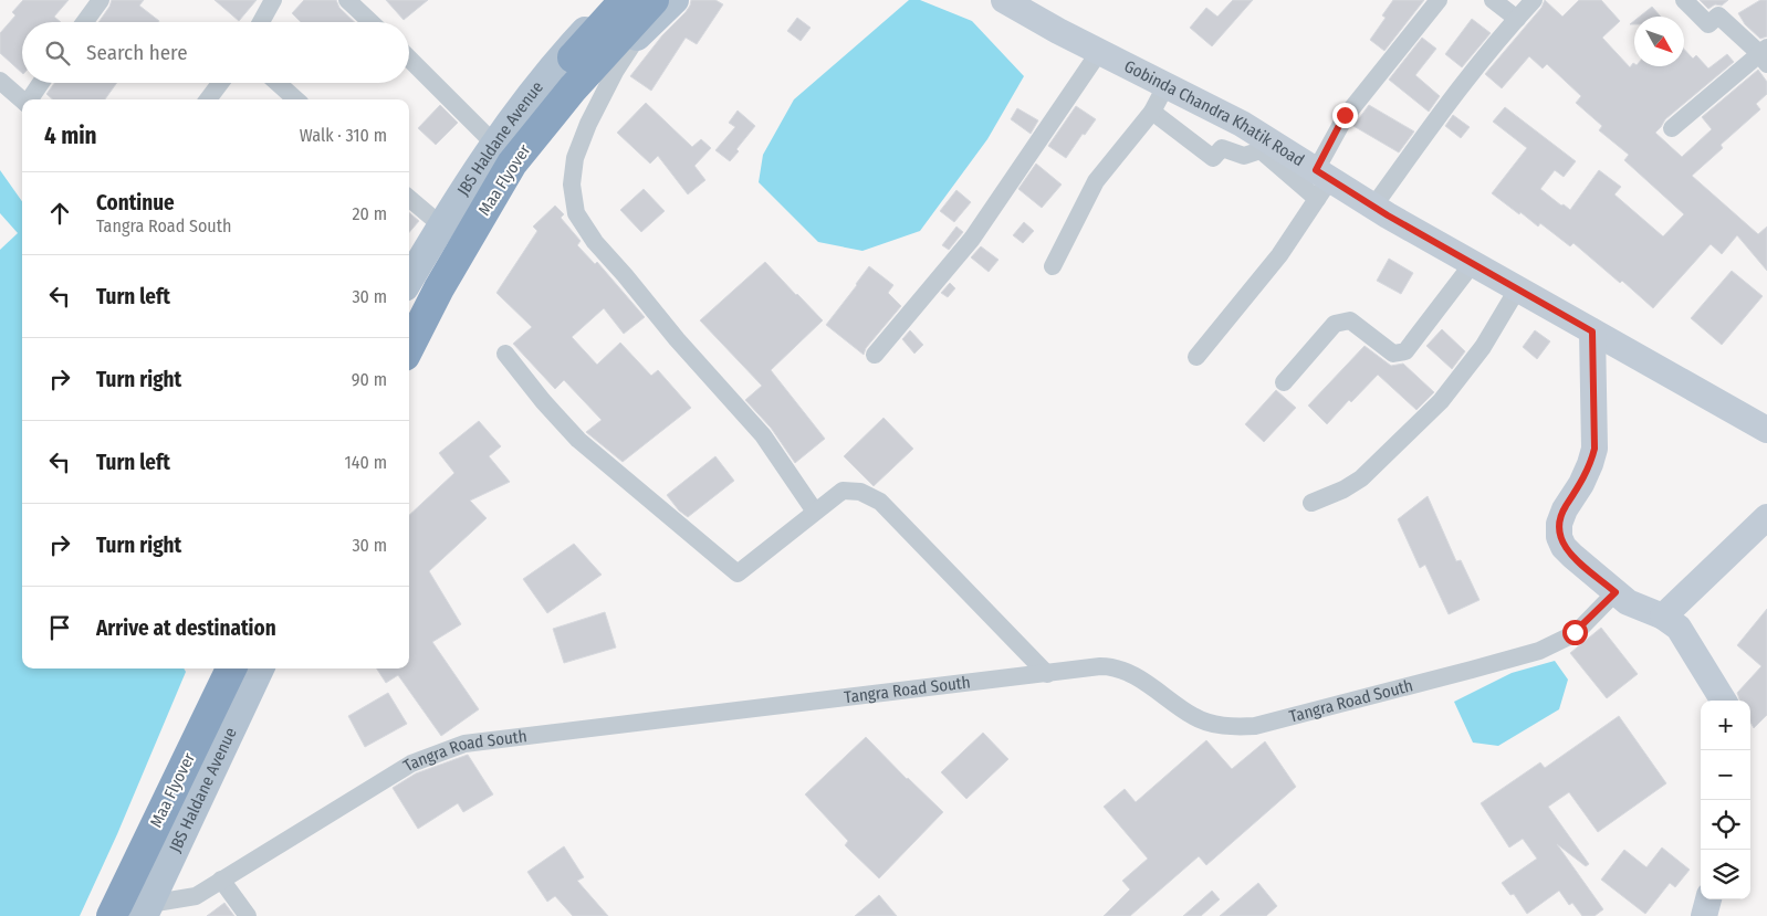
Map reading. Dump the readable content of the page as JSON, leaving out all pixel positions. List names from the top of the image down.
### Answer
{
  "streets": {
    "highway": ["Maa Flyover"],
    "main road": ["Gobinda Chandra Khatik Road", "JBS Haldane Avenue"],
    "street": ["Tangra Road South"]
  },
  "crossings": [
    ["JBS Haldane Avenue", "Maa Flyover"],
    ["JBS Haldane Avenue", "Tangra Road South"],
    ["Maa Flyover", "Tangra Road South"]
  ],
  "north": "bottom right",
  "page": {
    "search": "Search here",
    "heading": ["4 min", "Walk · 310 m"],
    "list": [
      ["Continue", "Tangra Road South", "20 m"],
      ["Turn left", "30 m"],
      ["Turn right", "90 m"],
      ["Turn left", "140 m"],
      ["Turn right", "30 m"],
      "Arrive at destination"
    ],
    "map_buttons": ["+", "−"]
  }
}
